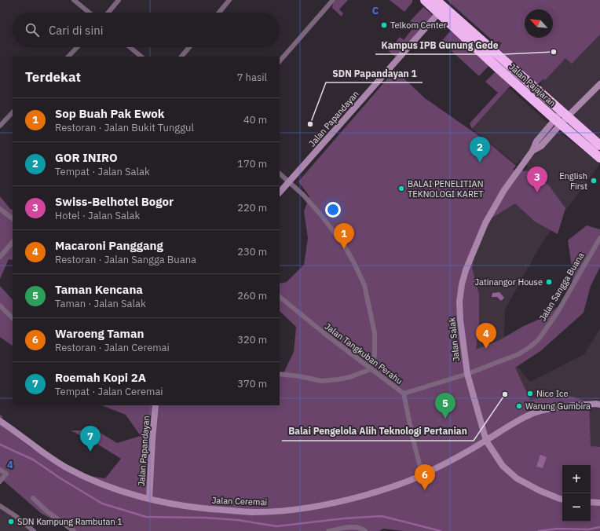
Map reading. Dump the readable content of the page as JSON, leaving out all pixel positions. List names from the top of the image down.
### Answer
{
  "streets": {
    "highway": ["Jalan Pajajaran"],
    "street": [
      "Jalan Papandayan",
      "Jalan Sangga Buana",
      "Jalan Salak",
      "Jalan Tangkuban Perahu",
      "Jalan Ceremai"
    ]
  },
  "crossings": [
    ["Jalan Pajajaran", "Jalan Papandayan"],
    ["Jalan Pajajaran", "Jalan Salak"],
    ["Jalan Papandayan", "Jalan Ceremai"],
    ["Jalan Sangga Buana", "Jalan Salak"],
    ["Jalan Sangga Buana", "Jalan Tangkuban Perahu"],
    ["Jalan Salak", "Jalan Ceremai"],
    ["Jalan Tangkuban Perahu", "Jalan Ceremai"]
  ],
  "places": [
    "Telkom Center",
    "Kampus IPB Gunung Gede",
    "SDN Papandayan 1",
    "English First",
    "BALAI PENELITIAN TEKNOLOGI KARET",
    "Jatinangor House",
    "Nice Ice",
    "Balai Pengelola Alih Teknologi Pertanian",
    "Warung Gumbira",
    "SDN Kampung Rambutan 1"
  ],
  "north": "top left",
  "page": {
    "search": "Cari di sini",
    "heading": ["Terdekat", "7 hasil"],
    "list": [
      {
        "mark": "1",
        "name": "Sop Buah Pak Ewok",
        "note": "Restoran · Jalan Bukit Tunggul",
        "value": "40 m"
      },
      {
        "mark": "2",
        "name": "GOR INIRO",
        "note": "Tempat · Jalan Salak",
        "value": "170 m"
      },
      {
        "mark": "3",
        "name": "Swiss-Belhotel Bogor",
        "note": "Hotel · Jalan Salak",
        "value": "220 m"
      },
      {
        "mark": "4",
        "name": "Macaroni Panggang",
        "note": "Restoran · Jalan Sangga Buana",
        "value": "230 m"
      },
      {
        "mark": "5",
        "name": "Taman Kencana",
        "note": "Taman · Jalan Salak",
        "value": "260 m"
      },
      {
        "mark": "6",
        "name": "Waroeng Taman",
        "note": "Restoran · Jalan Ceremai",
        "value": "320 m"
      },
      {
        "mark": "7",
        "name": "Roemah Kopi 2A",
        "note": "Tempat · Jalan Ceremai",
        "value": "370 m"
      }
    ],
    "pins": [
      "2",
      "3",
      "1",
      "4",
      "5",
      "7",
      "6"
    ],
    "map_buttons": ["+", "−"]
  },
  "grid": {
    "columns": ["C"],
    "rows": ["4"]
  }
}
